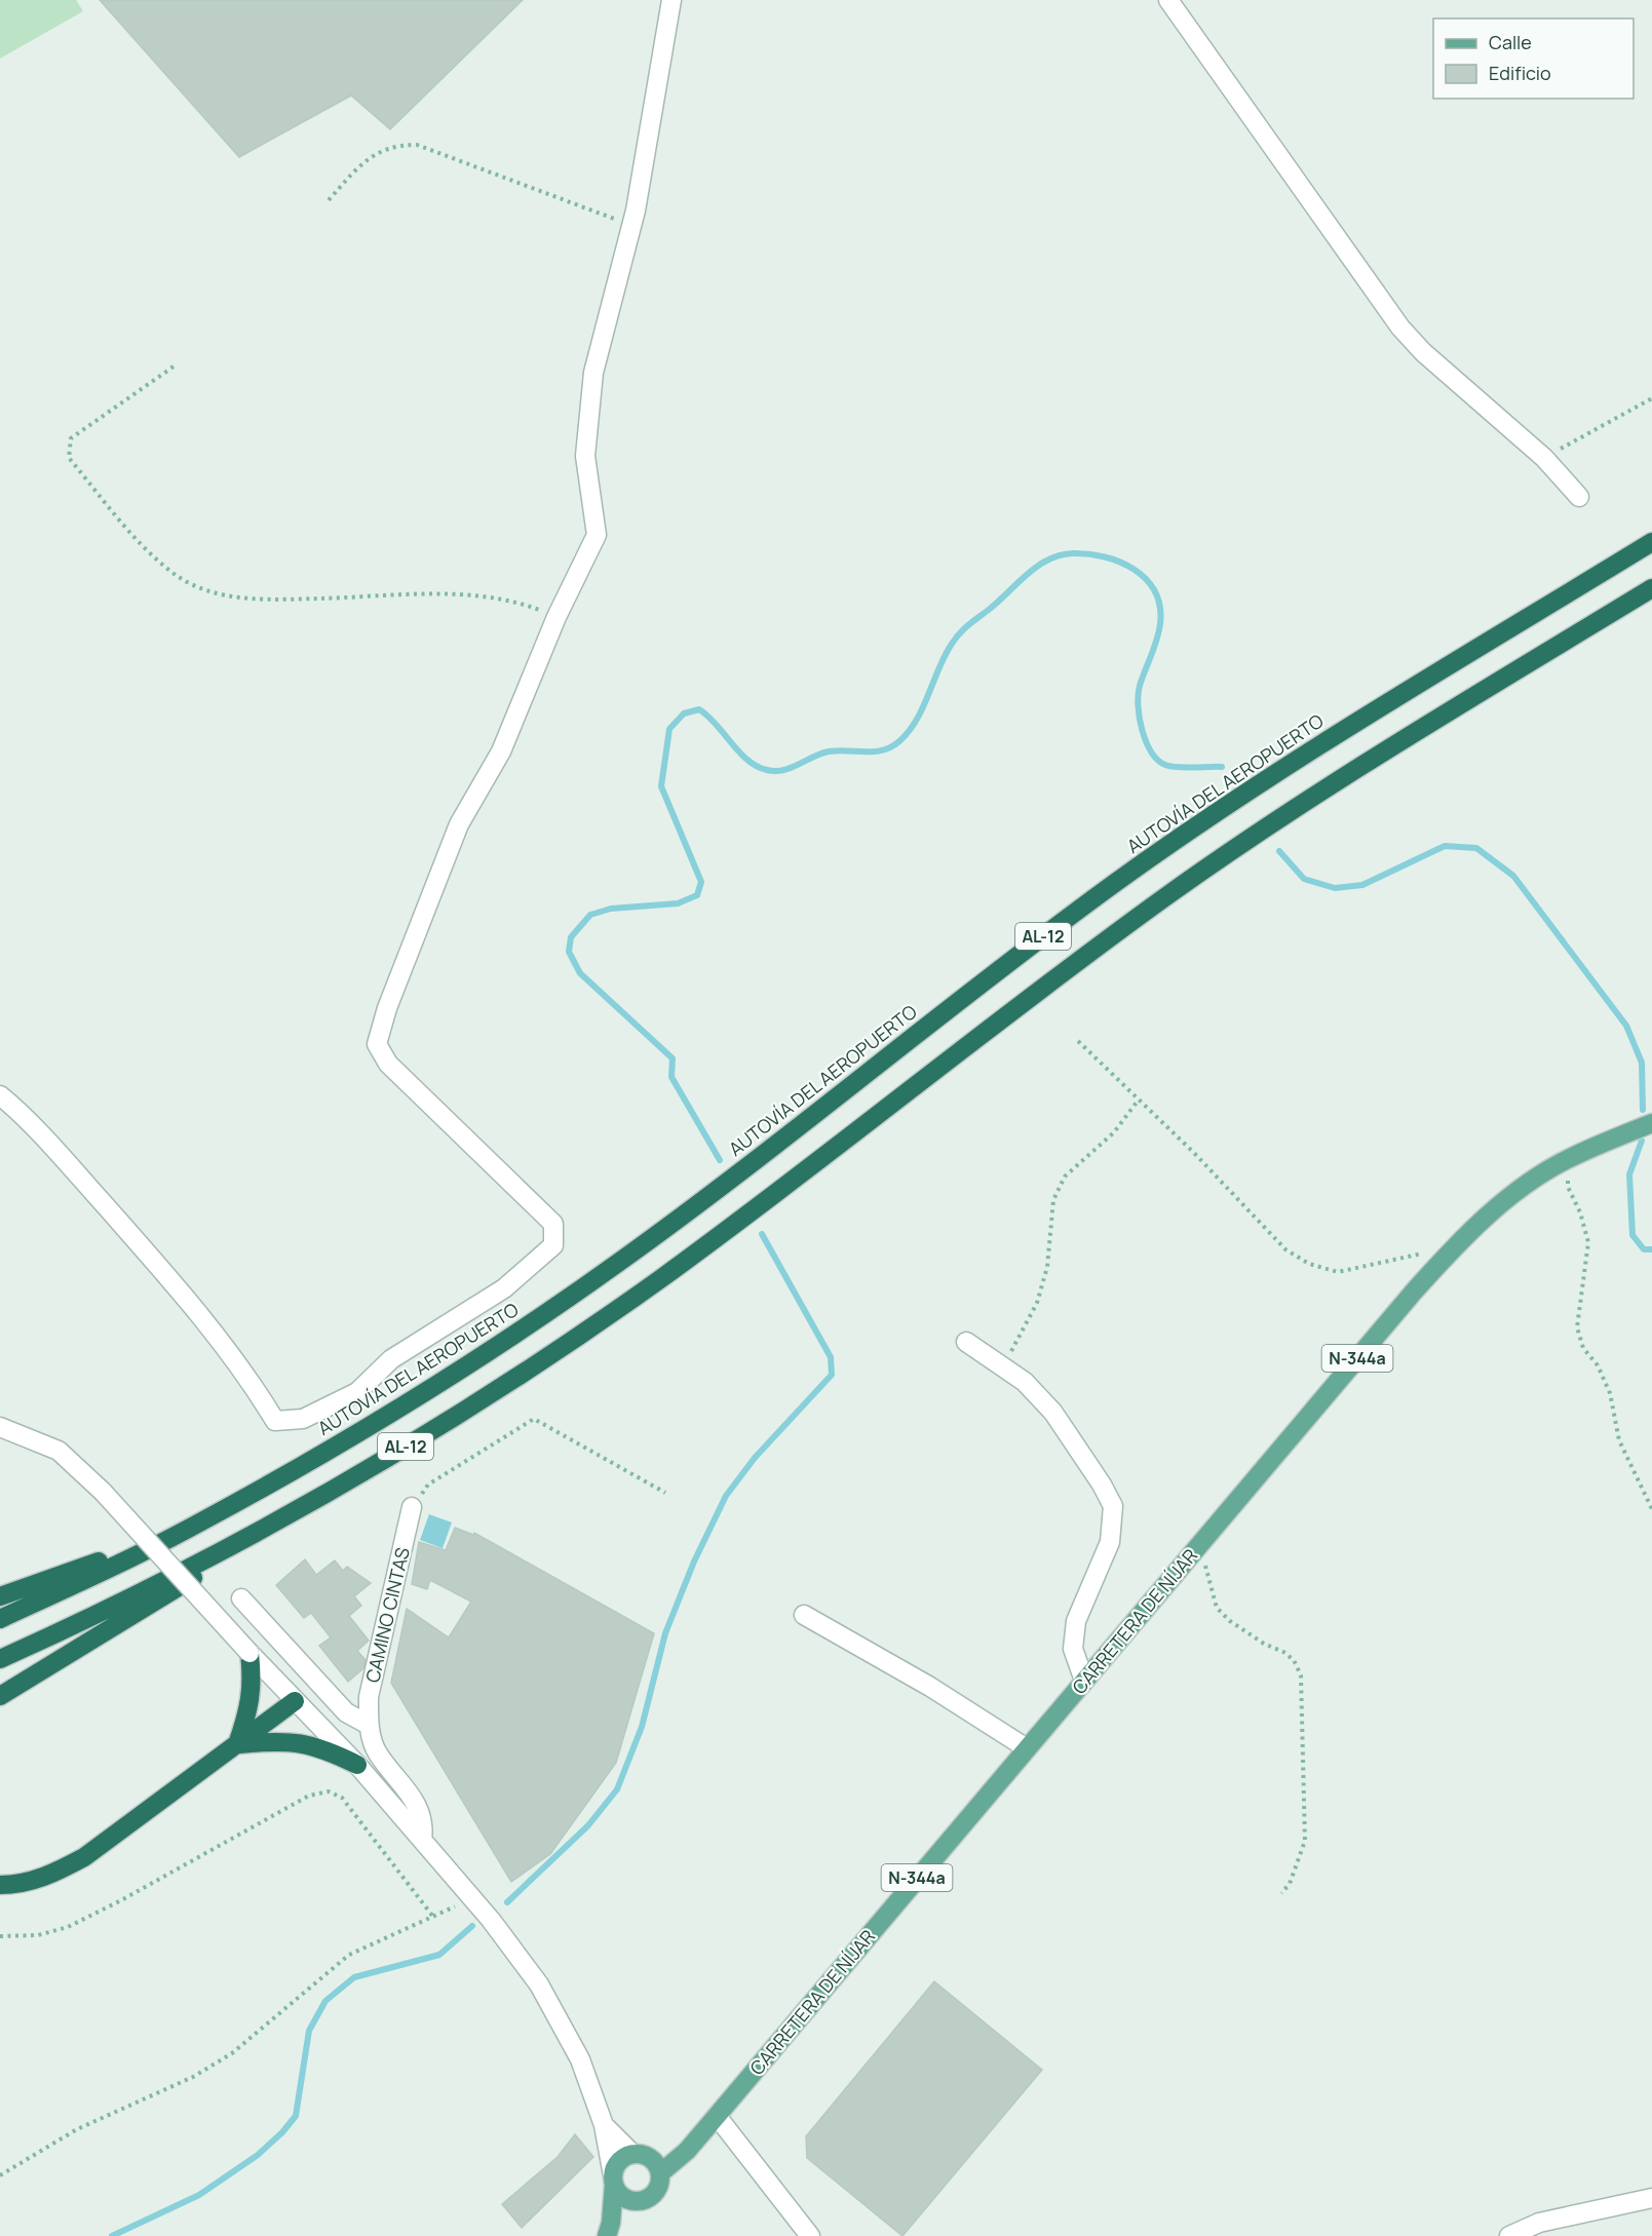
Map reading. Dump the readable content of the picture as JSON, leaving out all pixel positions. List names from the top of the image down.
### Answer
{
  "streets": {
    "highway": ["AUTOVÍA DEL AEROPUERTO", "AL-12"],
    "main road": ["N-344a", "CARRETERA DE NÍJAR"],
    "street": ["CAMINO CINTAS"]
  },
  "legend": ["Calle", "Edificio"]
}
